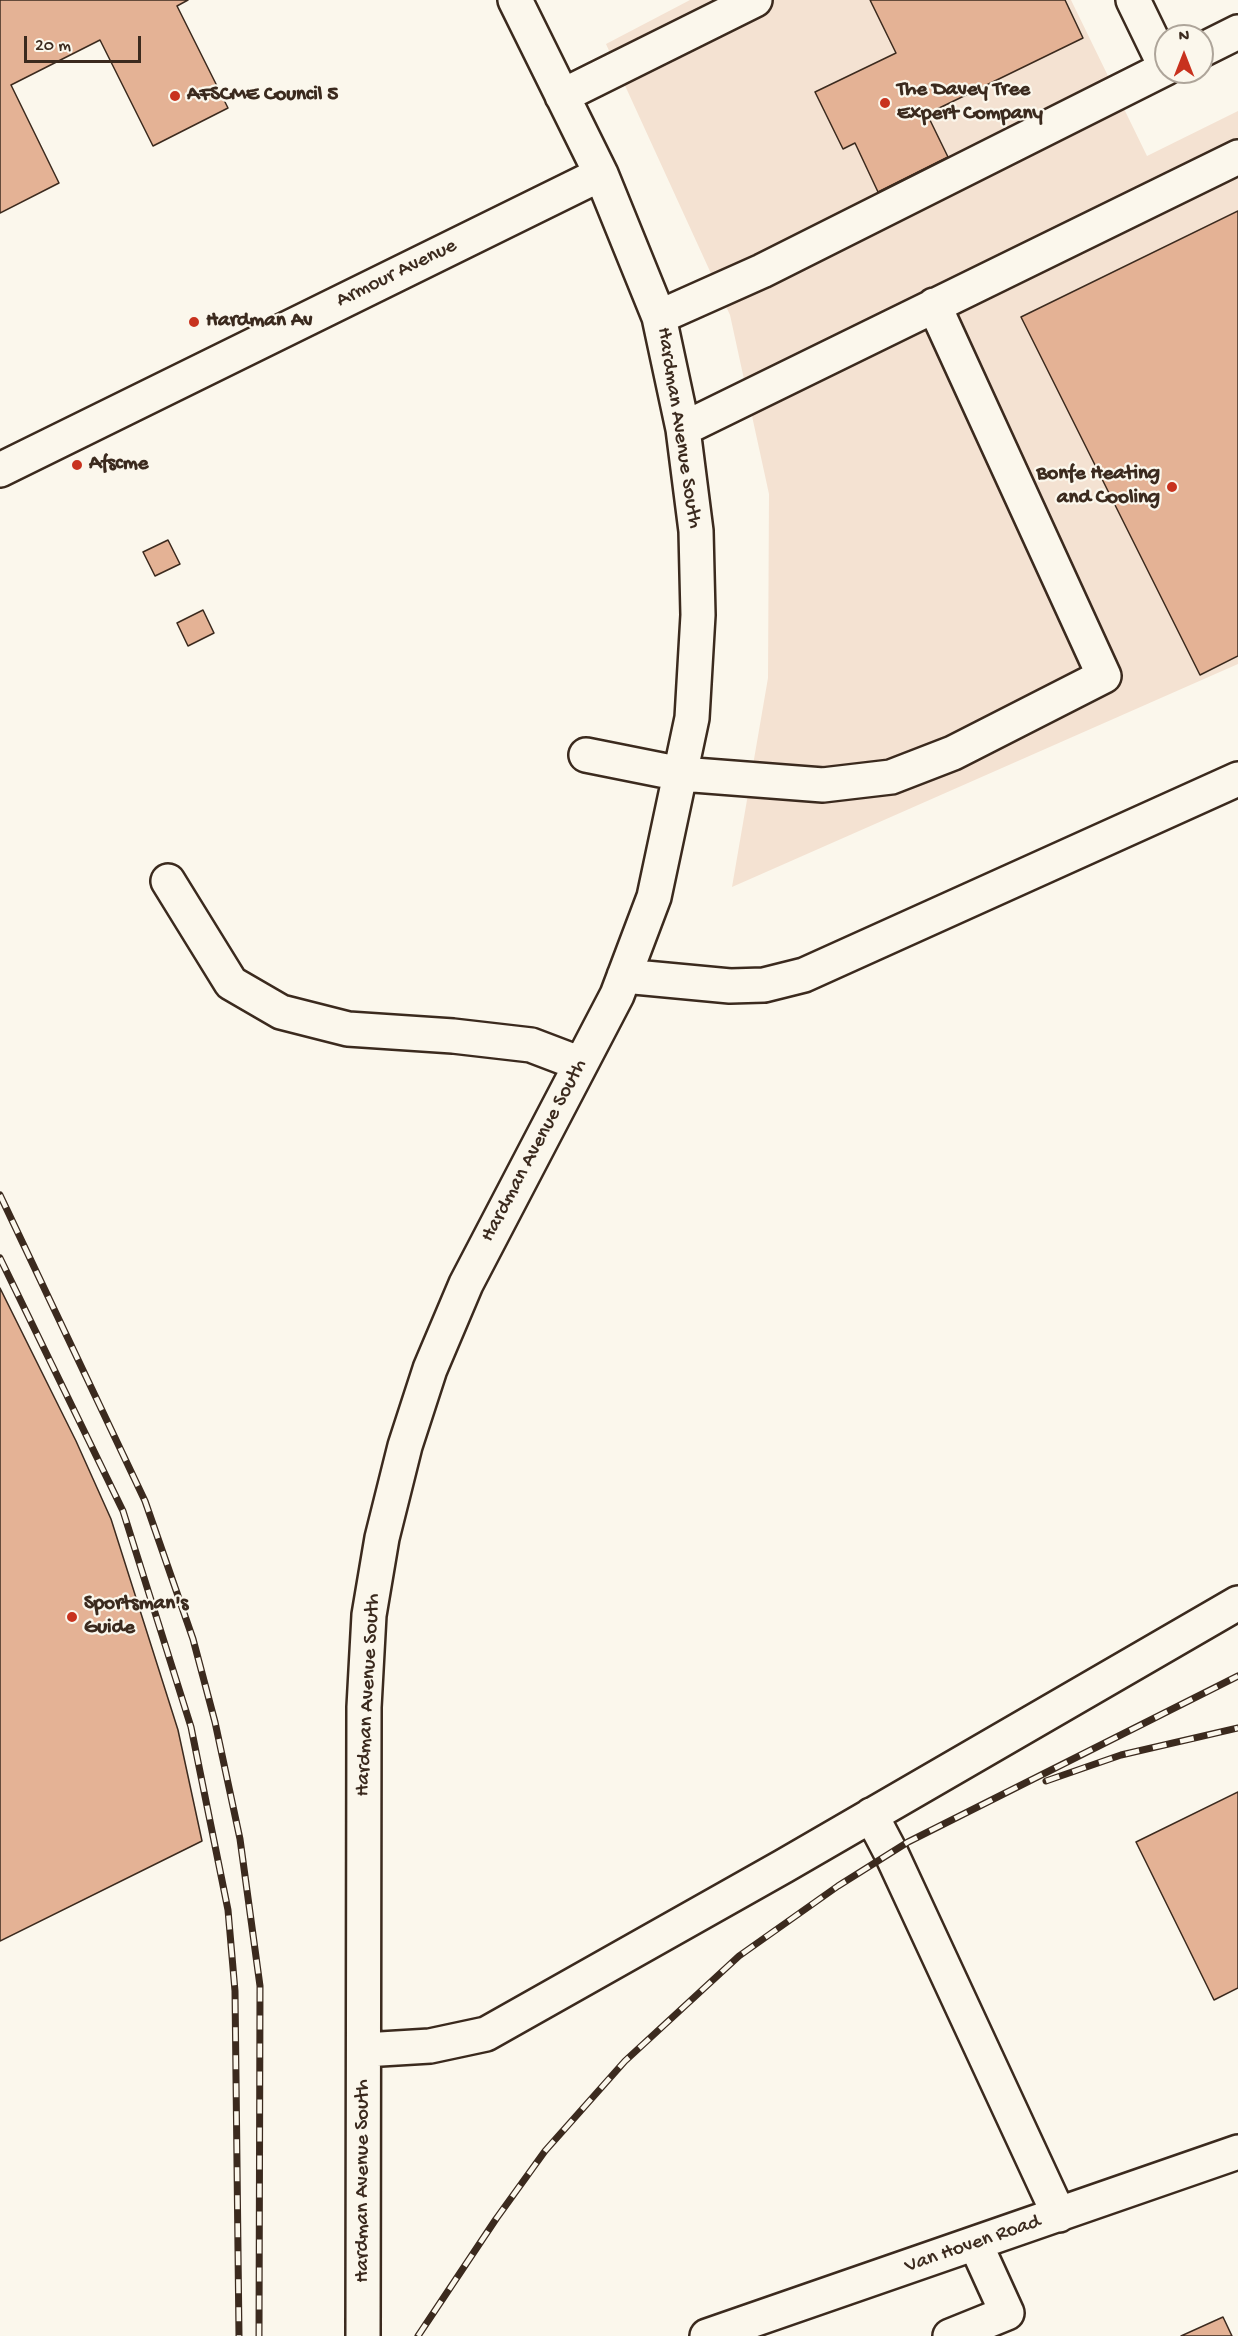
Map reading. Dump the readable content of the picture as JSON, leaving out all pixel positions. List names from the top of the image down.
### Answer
{
  "streets": {
    "street": ["Armour Avenue", "Hardman Avenue South", "Van Hoven Road"]
  },
  "crossings": [
    ["Armour Avenue", "Hardman Avenue South"]
  ],
  "places": [
    "AFSCME Council 5",
    "The Davey Tree Expert Company",
    "Hardman Av",
    "Afscme",
    "Bonfe Heating and Cooling",
    "Sportsman's Guide"
  ],
  "scale_bar": "20 m",
  "north": "top"
}
